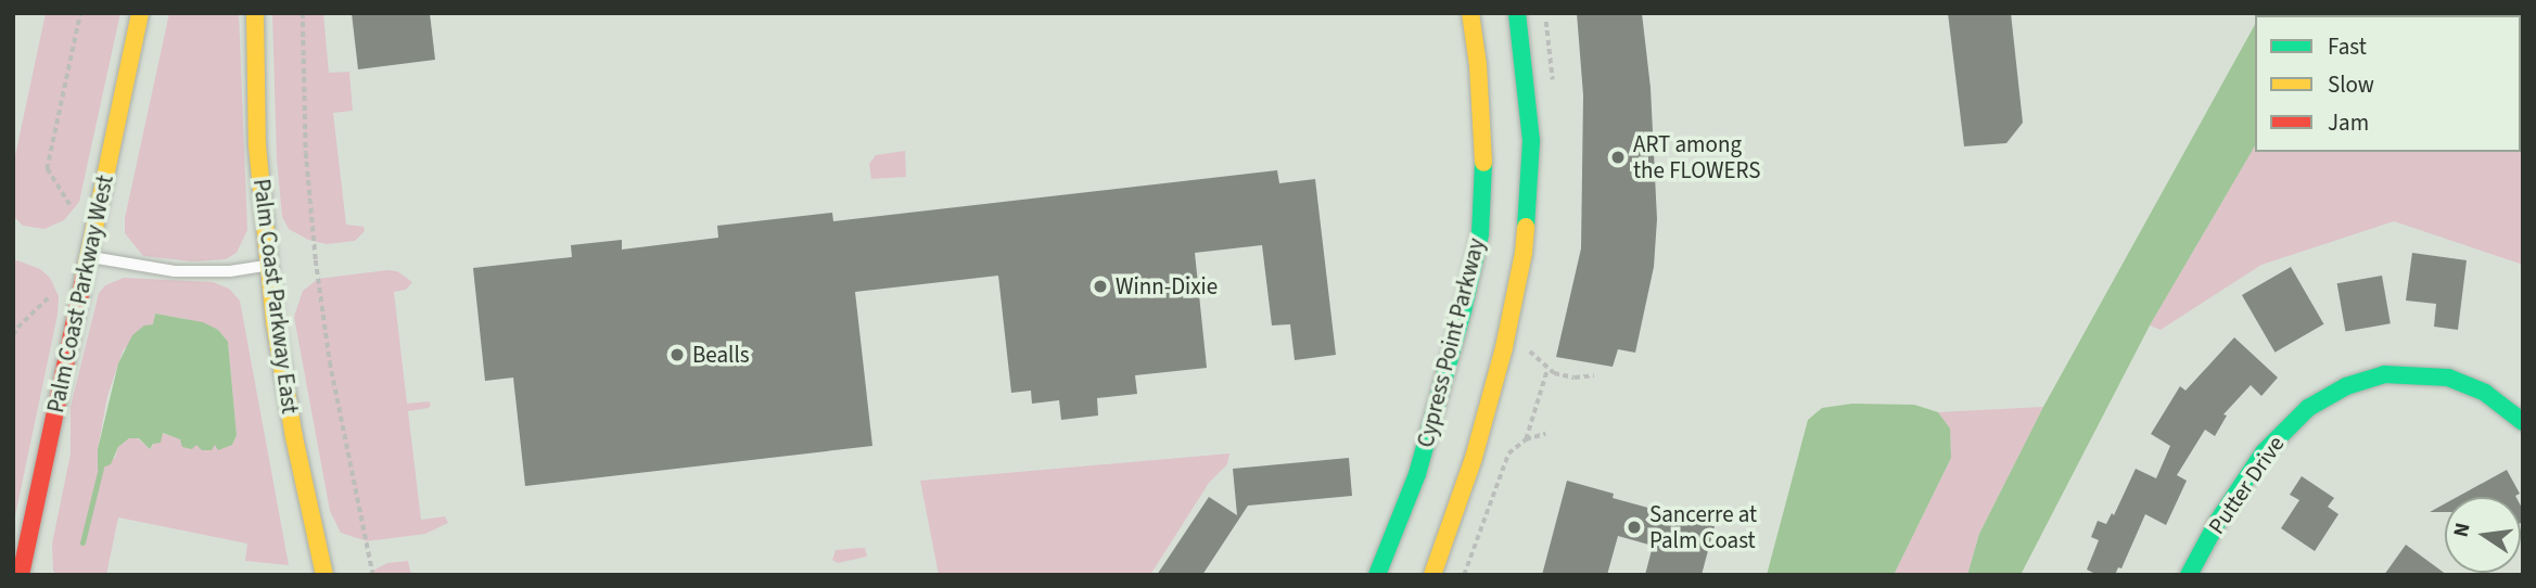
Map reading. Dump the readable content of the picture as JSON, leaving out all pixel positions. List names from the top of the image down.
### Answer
{
  "streets": {
    "street": [
      "Palm Coast Parkway West",
      "Palm Coast Parkway East",
      "Cypress Point Parkway",
      "Putter Drive"
    ]
  },
  "places": [
    "ART among the FLOWERS",
    "Winn-Dixie",
    "Bealls",
    "Sancerre at Palm Coast"
  ],
  "legend": ["Fast", "Slow", "Jam"],
  "north": "left"
}
